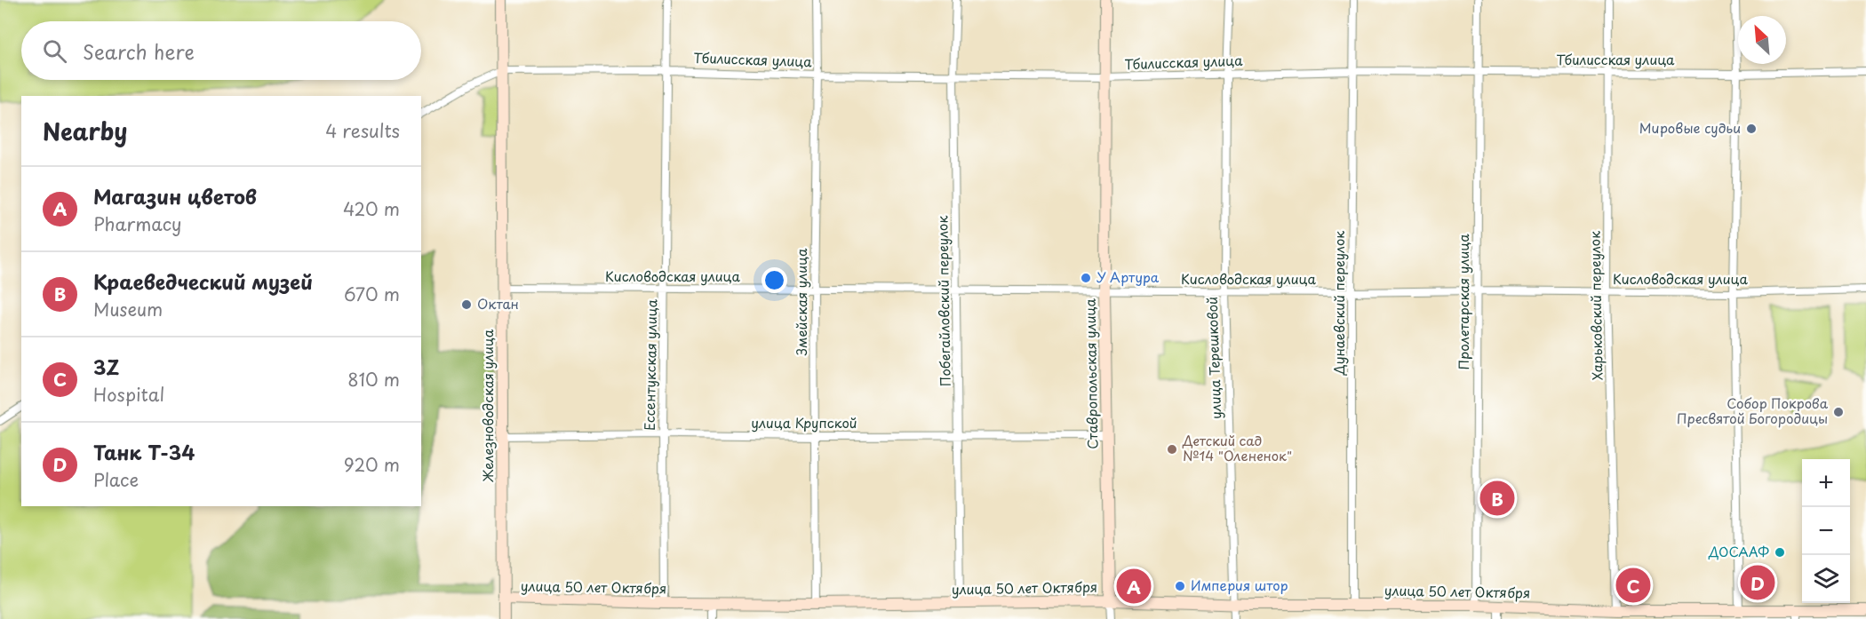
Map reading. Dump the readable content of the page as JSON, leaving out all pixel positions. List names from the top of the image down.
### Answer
{
  "streets": {
    "main road": ["Ставропольская улица", "Железноводская улица", "улица 50 лет Октября"],
    "street": [
      "Тбилисская улица",
      "Кисловодская улица",
      "Побегайловский переулок",
      "Змейская улица",
      "Пролетарская улица",
      "Дунаевский переулок",
      "Харьковский переулок",
      "улица Терешковой",
      "Ессентукская улица",
      "улица Крупской"
    ]
  },
  "crossings": [
    ["Тбилисская улица", "Побегайловский переулок"],
    ["Тбилисская улица", "Змейская улица"],
    ["Тбилисская улица", "Пролетарская улица"],
    ["Тбилисская улица", "Дунаевский переулок"],
    ["Тбилисская улица", "Харьковский переулок"],
    ["Тбилисская улица", "улица Терешковой"],
    ["Тбилисская улица", "Ессентукская улица"],
    ["Тбилисская улица", "Ставропольская улица"],
    ["Тбилисская улица", "Железноводская улица"],
    ["Кисловодская улица", "Побегайловский переулок"],
    ["Кисловодская улица", "Змейская улица"],
    ["Кисловодская улица", "Пролетарская улица"],
    ["Кисловодская улица", "Дунаевский переулок"],
    ["Кисловодская улица", "Харьковский переулок"],
    ["Кисловодская улица", "улица Терешковой"],
    ["Кисловодская улица", "Ессентукская улица"],
    ["Кисловодская улица", "Ставропольская улица"],
    ["Кисловодская улица", "Железноводская улица"],
    ["Побегайловский переулок", "улица Крупской"],
    ["Побегайловский переулок", "улица 50 лет Октября"],
    ["Змейская улица", "улица Крупской"],
    ["Змейская улица", "улица 50 лет Октября"],
    ["Пролетарская улица", "улица 50 лет Октября"],
    ["Дунаевский переулок", "улица 50 лет Октября"],
    ["Харьковский переулок", "улица 50 лет Октября"],
    ["улица Терешковой", "улица 50 лет Октября"],
    ["Ессентукская улица", "улица Крупской"],
    ["Ессентукская улица", "улица 50 лет Октября"],
    ["Ставропольская улица", "улица Крупской"],
    ["Ставропольская улица", "улица 50 лет Октября"],
    ["Железноводская улица", "улица Крупской"],
    ["Железноводская улица", "улица 50 лет Октября"]
  ],
  "places": [
    "Мировые судьи",
    "У Артура",
    "Октан",
    "Собор Покрова Пресвятой Богородицы",
    "Детский сад №14 \"Олененок\"",
    "ДОСААФ",
    "Империя штор"
  ],
  "north": "top left",
  "page": {
    "search": "Search here",
    "heading": ["Nearby", "4 results"],
    "list": [
      {
        "mark": "A",
        "name": "Магазин цветов",
        "note": "Pharmacy",
        "value": "420 m"
      },
      {
        "mark": "B",
        "name": "Краеведческий музей",
        "note": "Museum",
        "value": "670 m"
      },
      {
        "mark": "C",
        "name": "3Z",
        "note": "Hospital",
        "value": "810 m"
      },
      {
        "mark": "D",
        "name": "Танк Т-34",
        "note": "Place",
        "value": "920 m"
      }
    ],
    "map_buttons": ["+", "−"],
    "pins": [
      "B",
      "D",
      "C",
      "A"
    ]
  }
}
